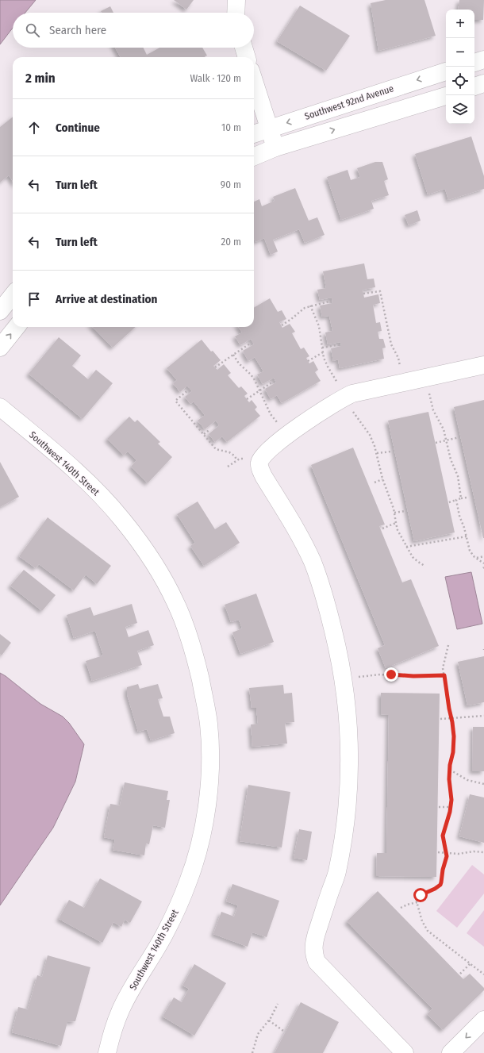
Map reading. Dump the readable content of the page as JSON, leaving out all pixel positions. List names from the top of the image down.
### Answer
{
  "streets": {
    "street": ["Southwest 92nd Avenue", "Southwest 140th Street"]
  },
  "page": {
    "map_buttons": ["+", "−"],
    "search": "Search here",
    "heading": ["2 min", "Walk · 120 m"],
    "list": [
      ["Continue", "10 m"],
      ["Turn left", "90 m"],
      ["Turn left", "20 m"],
      "Arrive at destination"
    ]
  }
}
